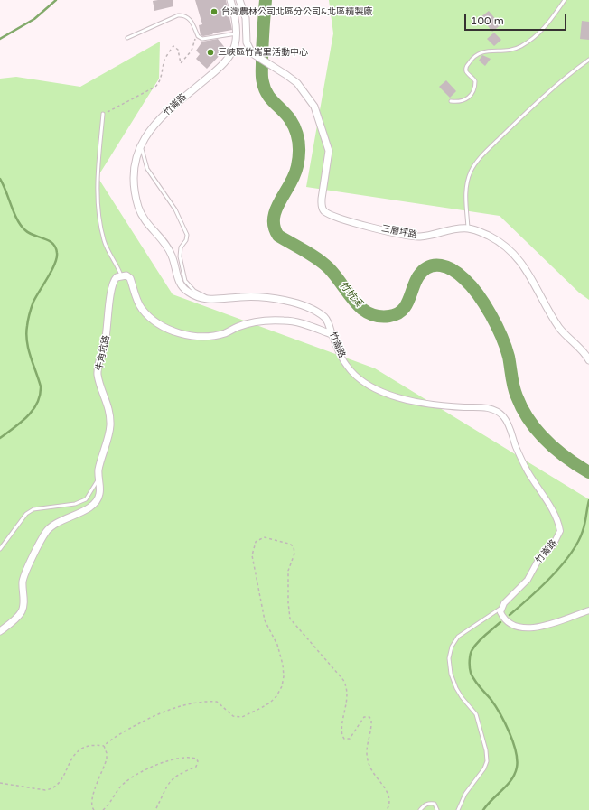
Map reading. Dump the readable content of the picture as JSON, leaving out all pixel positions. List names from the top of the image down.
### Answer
{
  "streets": {
    "street": ["竹崙路", "三層坪路", "牛角坑路"]
  },
  "water": ["竹坑溪"],
  "places": ["台灣農林公司北區分公司&北區精製廠", "三峽區竹崙里活動中心"],
  "scale_bar": "100 m"
}
